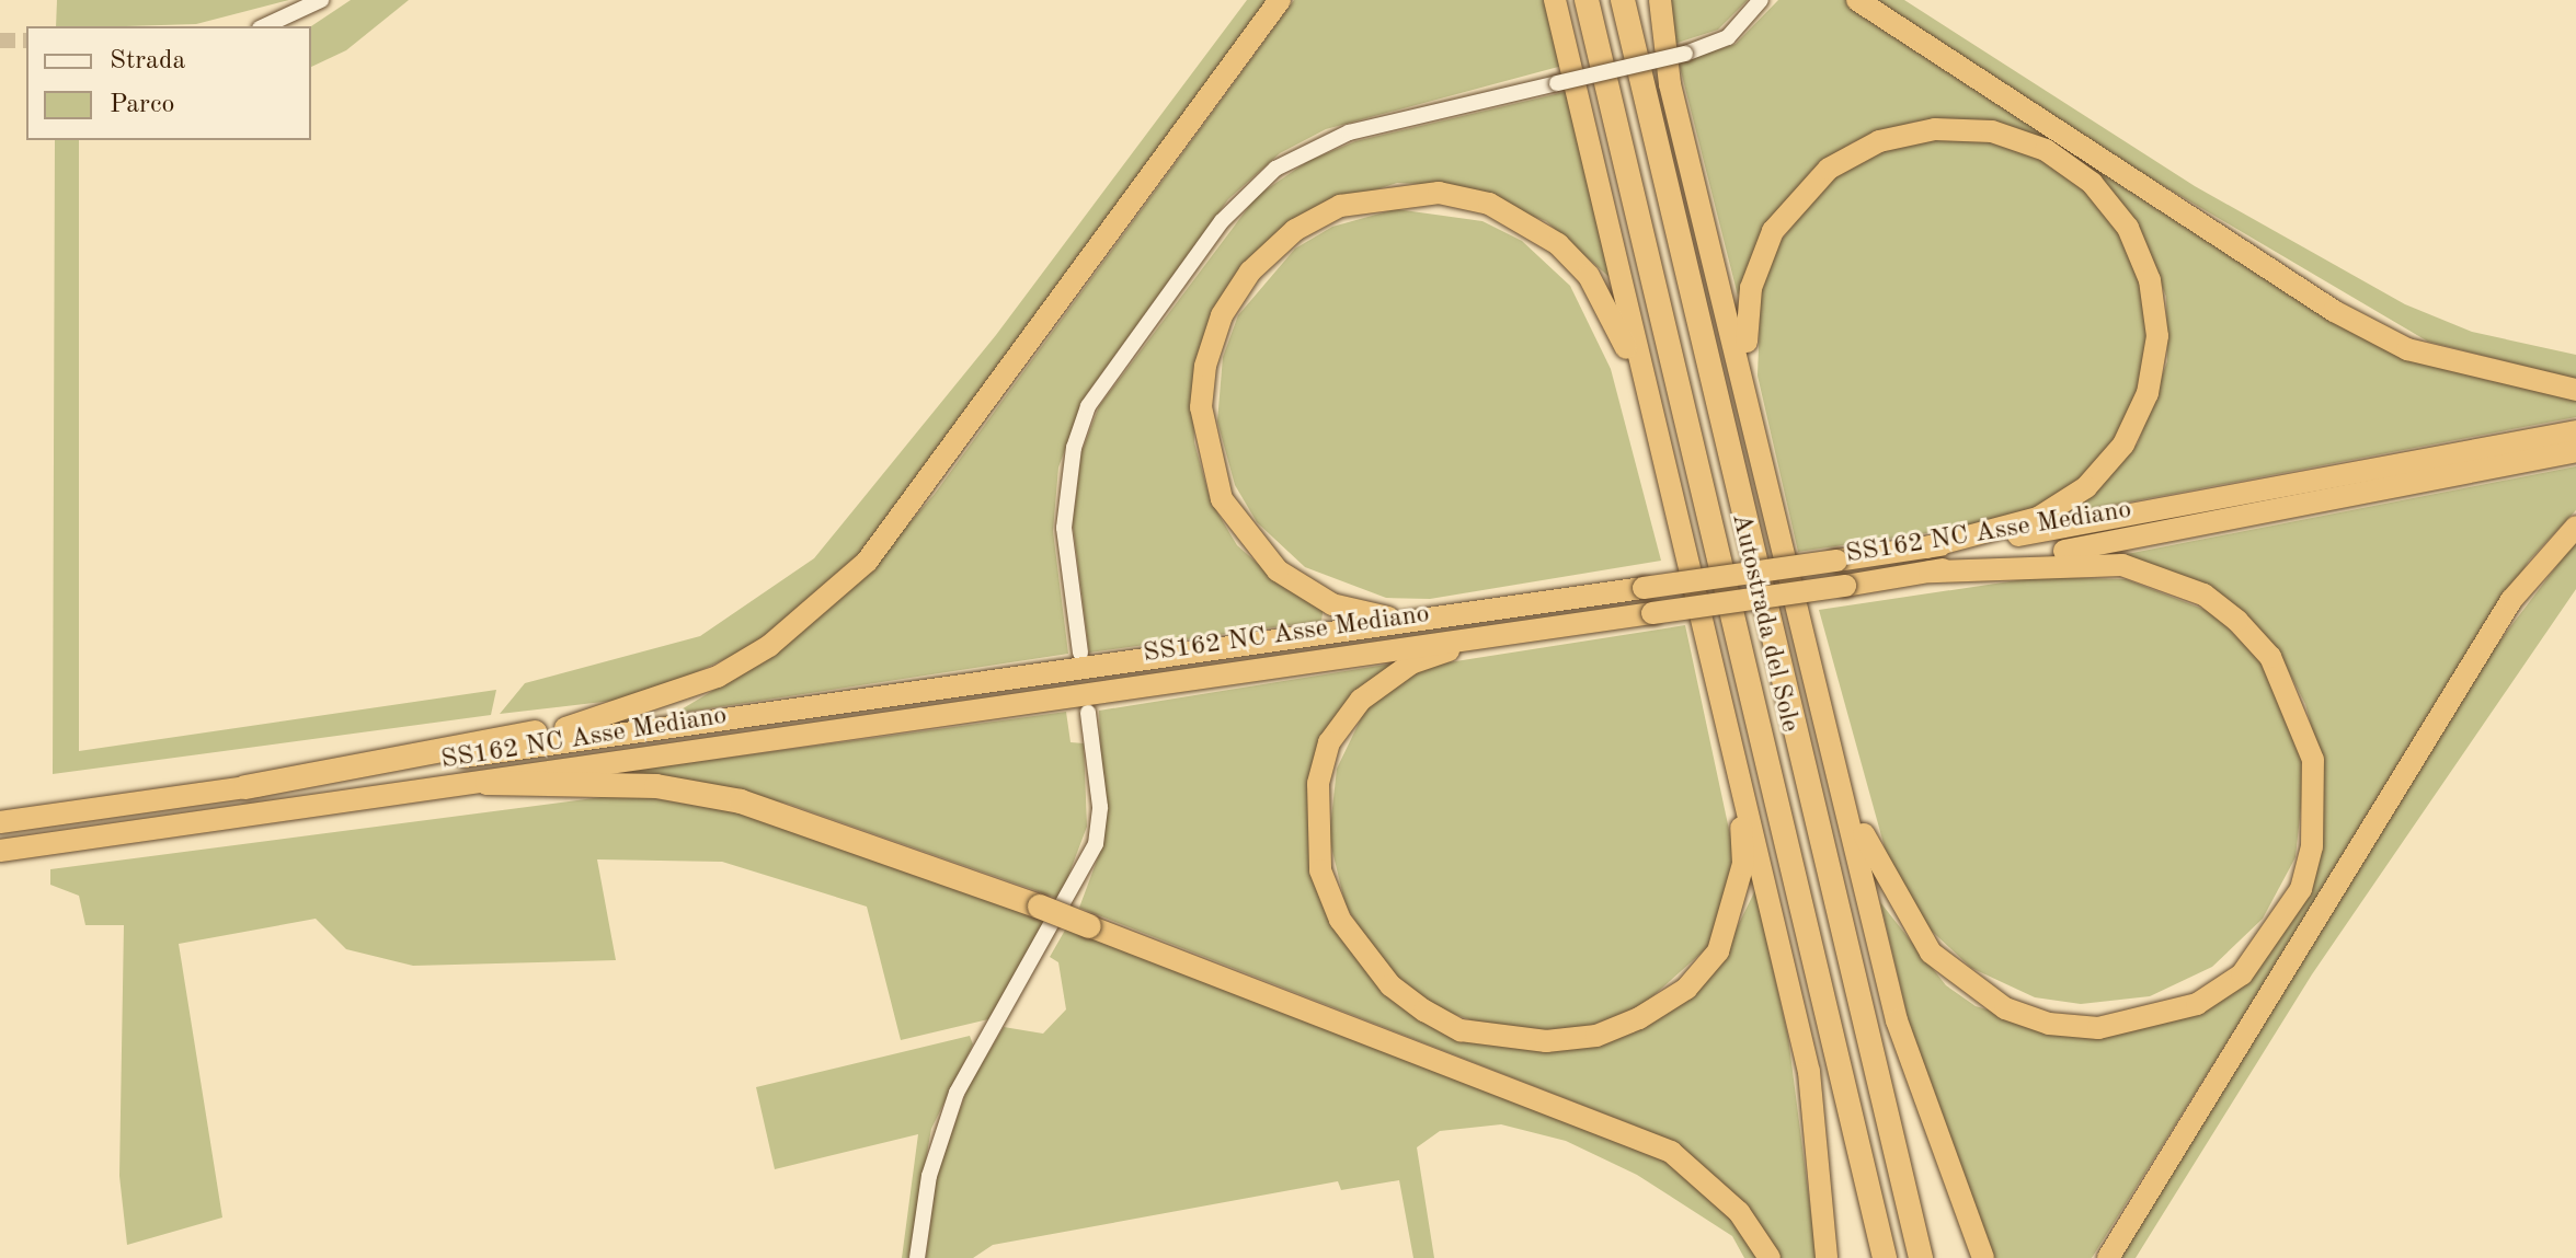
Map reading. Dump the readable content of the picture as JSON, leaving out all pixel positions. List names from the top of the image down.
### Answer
{
  "streets": {
    "highway": ["SS162 NC Asse Mediano", "Autostrada del Sole"]
  },
  "legend": ["Strada", "Parco"]
}
